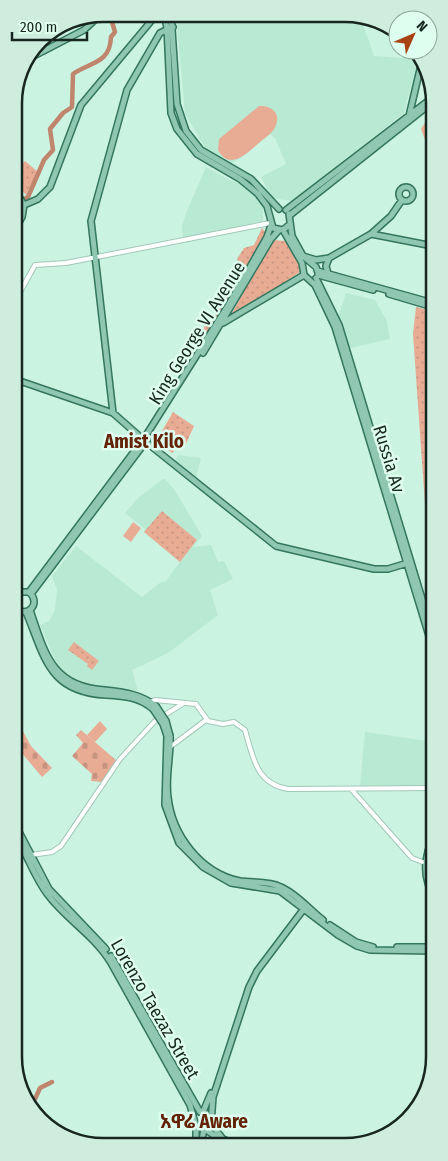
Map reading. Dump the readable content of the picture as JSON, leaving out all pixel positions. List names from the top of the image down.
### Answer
{
  "streets": {
    "main road": ["King George VI Avenue", "Russia Av", "Lorenzo Taezaz Street"]
  },
  "districts": ["Amist Kilo", "አዋሬ Aware"],
  "scale_bar": "200 m",
  "north": "top right"
}
